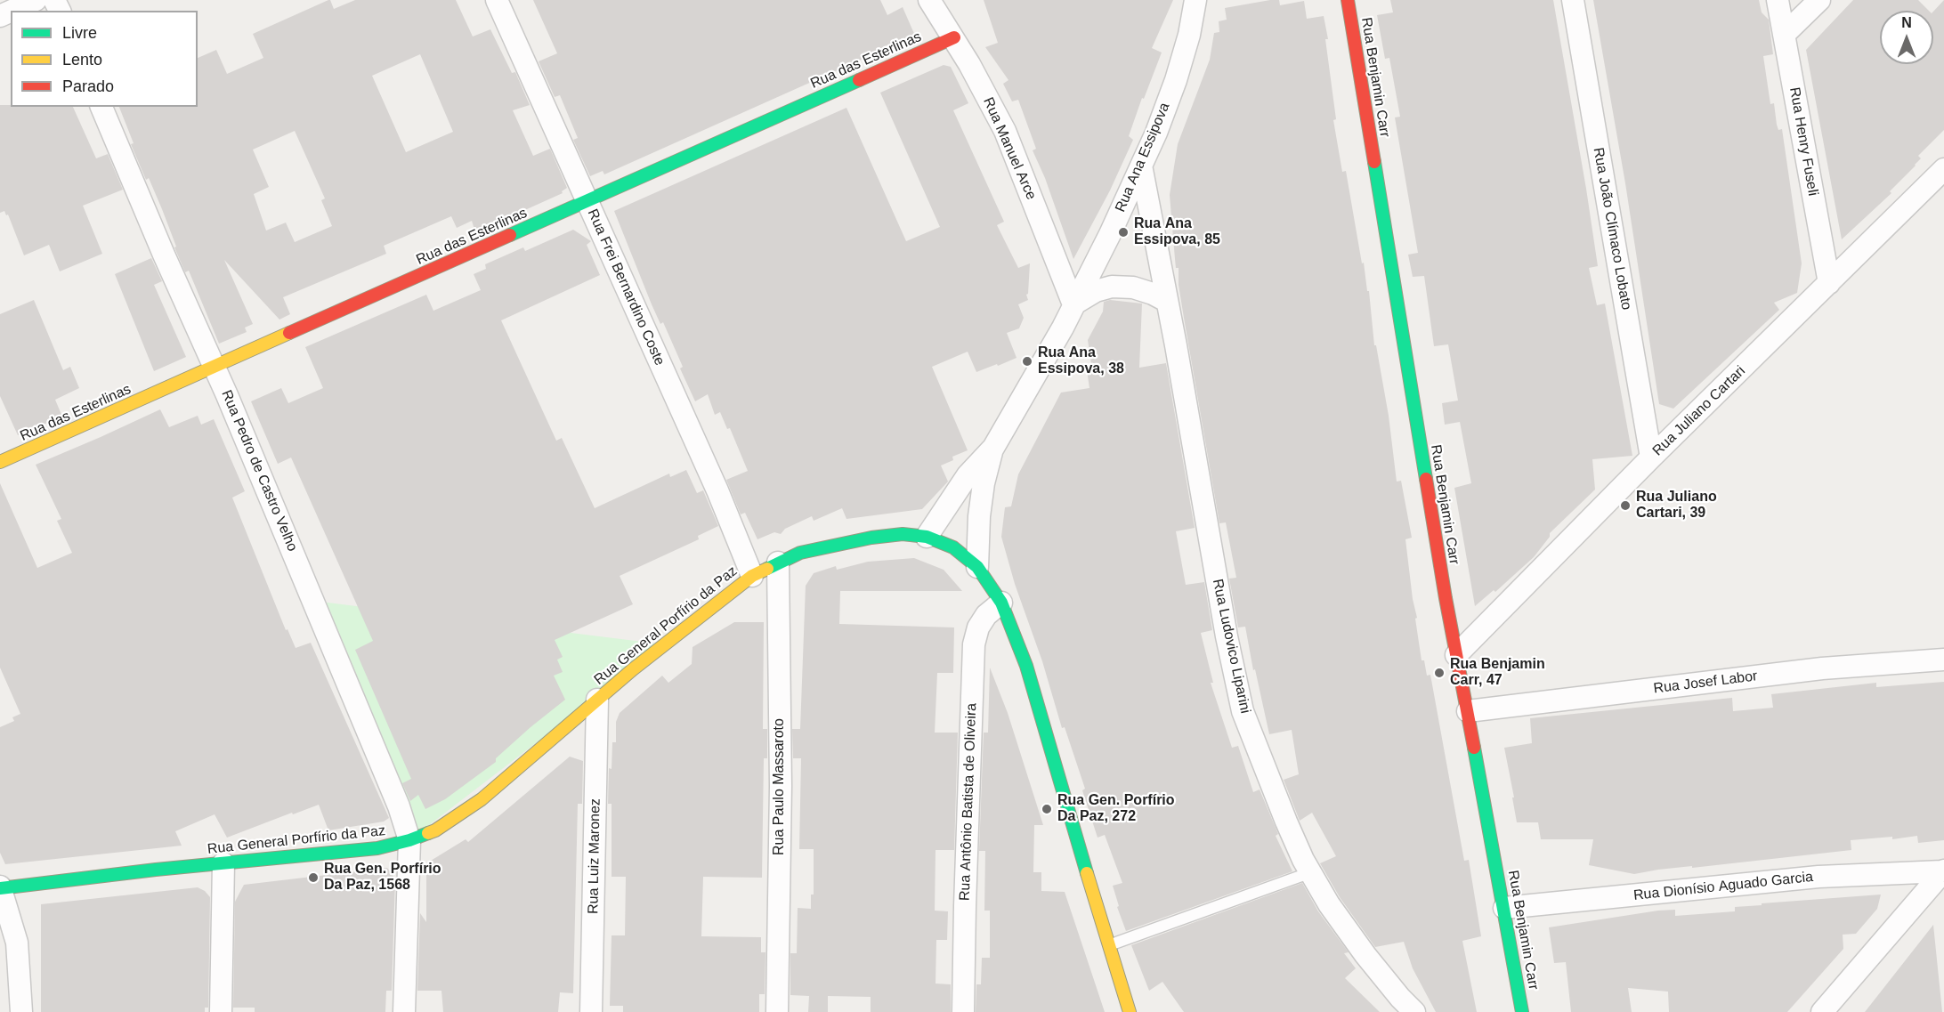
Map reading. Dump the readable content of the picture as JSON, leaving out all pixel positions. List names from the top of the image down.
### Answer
{
  "streets": {
    "street": [
      "Rua das Esterlinas",
      "Rua Benjamin Carr",
      "Rua Henry Fuseli",
      "Rua Manuel Arce",
      "Rua Ana Essipova",
      "Rua João Clímaco Lobato",
      "Rua Frei Bernardino Coste",
      "Rua Juliano Cartari",
      "Rua Pedro de Castro Velho",
      "Rua General Porfírio da Paz",
      "Rua Ludovico Liparini",
      "Rua Josef Labor",
      "Rua Paulo Massaroto",
      "Rua Antônio Batista de Oliveira",
      "Rua Luiz Maronez",
      "Rua Dionísio Aguado Garcia"
    ]
  },
  "crossings": [
    ["Rua das Esterlinas", "Rua Manuel Arce"],
    ["Rua das Esterlinas", "Rua Frei Bernardino Coste"],
    ["Rua das Esterlinas", "Rua Pedro de Castro Velho"],
    ["Rua Benjamin Carr", "Rua Juliano Cartari"],
    ["Rua Benjamin Carr", "Rua Josef Labor"],
    ["Rua Benjamin Carr", "Rua Dionísio Aguado Garcia"],
    ["Rua Henry Fuseli", "Rua Juliano Cartari"],
    ["Rua Manuel Arce", "Rua Ana Essipova"],
    ["Rua Ana Essipova", "Rua General Porfírio da Paz"],
    ["Rua Ana Essipova", "Rua Ludovico Liparini"],
    ["Rua João Clímaco Lobato", "Rua Juliano Cartari"],
    ["Rua Frei Bernardino Coste", "Rua General Porfírio da Paz"],
    ["Rua Pedro de Castro Velho", "Rua General Porfírio da Paz"],
    ["Rua General Porfírio da Paz", "Rua Paulo Massaroto"],
    ["Rua General Porfírio da Paz", "Rua Antônio Batista de Oliveira"],
    ["Rua General Porfírio da Paz", "Rua Luiz Maronez"]
  ],
  "places": [
    "Rua Ana Essipova, 85",
    "Rua Ana Essipova, 38",
    "Rua Juliano Cartari, 39",
    "Rua Benjamin Carr, 47",
    "Rua Gen. Porfírio Da Paz, 272",
    "Rua Gen. Porfírio Da Paz, 1568"
  ],
  "legend": ["Livre", "Lento", "Parado"],
  "north": "top"
}
